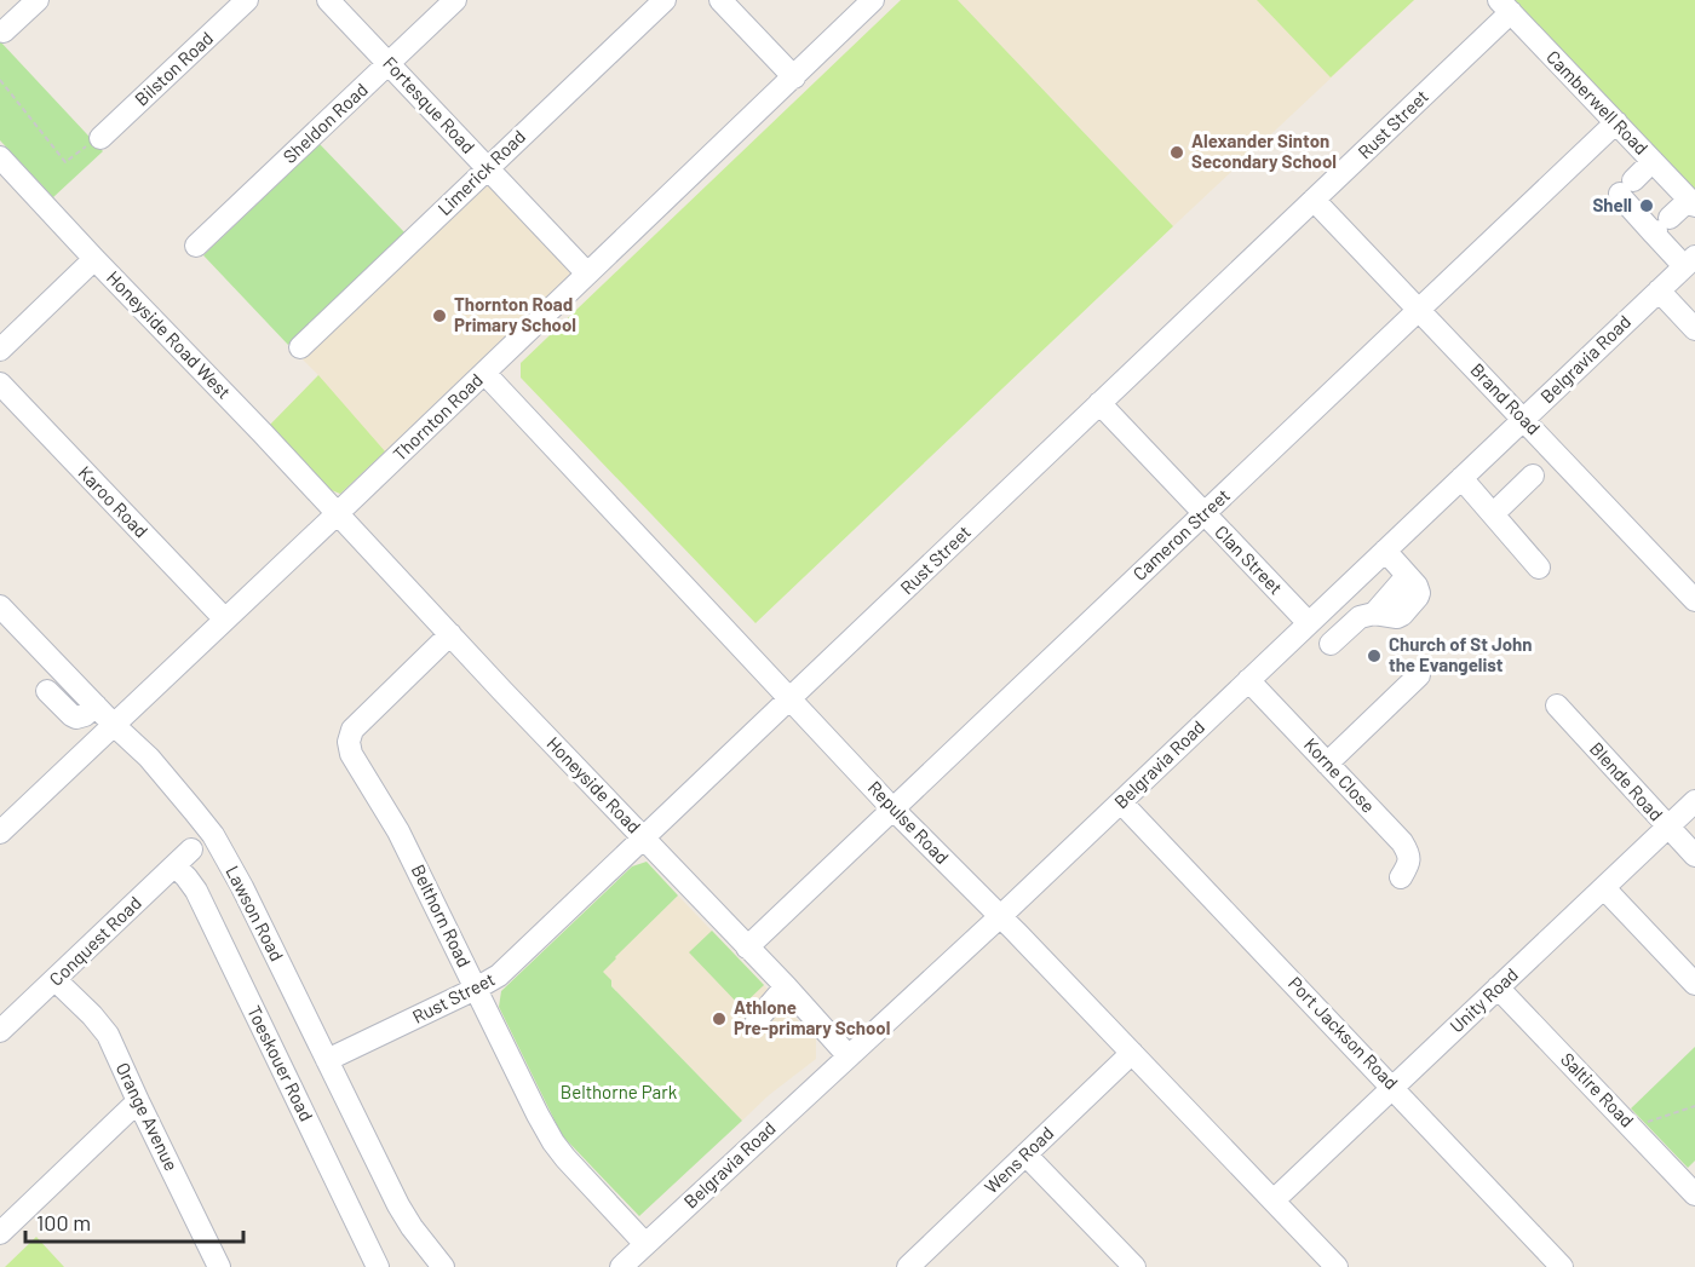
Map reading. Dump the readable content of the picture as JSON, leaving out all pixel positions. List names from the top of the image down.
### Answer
{
  "streets": {
    "street": [
      "Bilston Road",
      "Camberwell Road",
      "Fortesque Road",
      "Sheldon Road",
      "Rust Street",
      "Limerick Road",
      "Honeyside Road West",
      "Belgravia Road",
      "Brand Road",
      "Thornton Road",
      "Karoo Road",
      "Cameron Street",
      "Clan Street",
      "Korne Close",
      "Blende Road",
      "Honeyside Road",
      "Repulse Road",
      "Lawson Road",
      "Belthorn Road",
      "Conquest Road",
      "Unity Road",
      "Port Jackson Road",
      "Toeskouer Road",
      "Saltire Road",
      "Orange Avenue",
      "Wens Road"
    ]
  },
  "crossings": [
    ["Camberwell Road", "Rust Street"],
    ["Camberwell Road", "Cameron Street"],
    ["Fortesque Road", "Sheldon Road"],
    ["Fortesque Road", "Limerick Road"],
    ["Fortesque Road", "Thornton Road"],
    ["Rust Street", "Brand Road"],
    ["Rust Street", "Clan Street"],
    ["Rust Street", "Honeyside Road"],
    ["Rust Street", "Repulse Road"],
    ["Rust Street", "Lawson Road"],
    ["Rust Street", "Belthorn Road"],
    ["Honeyside Road West", "Thornton Road"],
    ["Honeyside Road West", "Honeyside Road"],
    ["Belgravia Road", "Brand Road"],
    ["Belgravia Road", "Clan Street"],
    ["Belgravia Road", "Korne Close"],
    ["Belgravia Road", "Honeyside Road"],
    ["Belgravia Road", "Repulse Road"],
    ["Belgravia Road", "Belthorn Road"],
    ["Belgravia Road", "Port Jackson Road"],
    ["Brand Road", "Cameron Street"],
    ["Thornton Road", "Karoo Road"],
    ["Thornton Road", "Honeyside Road"],
    ["Thornton Road", "Repulse Road"],
    ["Thornton Road", "Lawson Road"],
    ["Cameron Street", "Clan Street"],
    ["Cameron Street", "Honeyside Road"],
    ["Cameron Street", "Repulse Road"],
    ["Blende Road", "Unity Road"],
    ["Honeyside Road", "Belthorn Road"],
    ["Repulse Road", "Unity Road"],
    ["Repulse Road", "Wens Road"],
    ["Conquest Road", "Toeskouer Road"],
    ["Conquest Road", "Orange Avenue"],
    ["Unity Road", "Port Jackson Road"],
    ["Unity Road", "Saltire Road"]
  ],
  "parks": ["Belthorne Park"],
  "places": [
    "Alexander Sinton Secondary School",
    "Shell",
    "Thornton Road Primary School",
    "Church of St John the Evangelist",
    "Athlone Pre-primary School"
  ],
  "scale_bar": "100 m"
}
